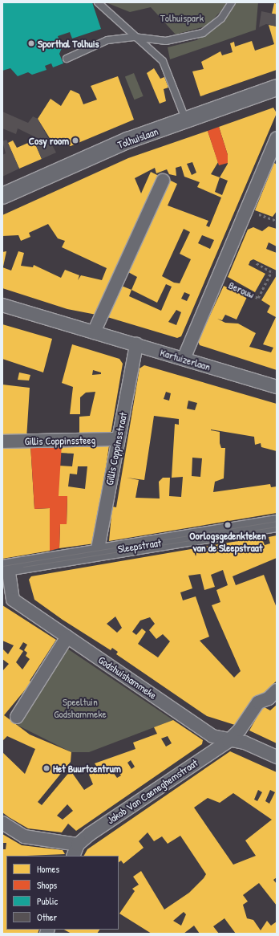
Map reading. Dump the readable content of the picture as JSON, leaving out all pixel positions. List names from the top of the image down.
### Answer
{
  "streets": {
    "street": [
      "Tolhuislaan",
      "Berouw",
      "Kartuizerlaan",
      "Gillis Coppinssteeg",
      "Gillis Coppinsstraat",
      "Sleepstraat",
      "Godshuishammeke",
      "Jakob Van Caeneghemstraat"
    ]
  },
  "crossings": [
    ["Berouw", "Kartuizerlaan"],
    ["Kartuizerlaan", "Gillis Coppinsstraat"],
    ["Gillis Coppinssteeg", "Gillis Coppinsstraat"],
    ["Gillis Coppinsstraat", "Sleepstraat"],
    ["Sleepstraat", "Godshuishammeke"],
    ["Godshuishammeke", "Jakob Van Caeneghemstraat"]
  ],
  "parks": ["Tolhuispark", "Speeltuin Godshammeke"],
  "places": [
    "Sporthal Tolhuis",
    "Cosy room",
    "Oorlogsgedenkteken van de Sleepstraat",
    "Het Buurtcentrum"
  ],
  "legend": [
    "Homes",
    "Shops",
    "Public",
    "Other"
  ]
}
